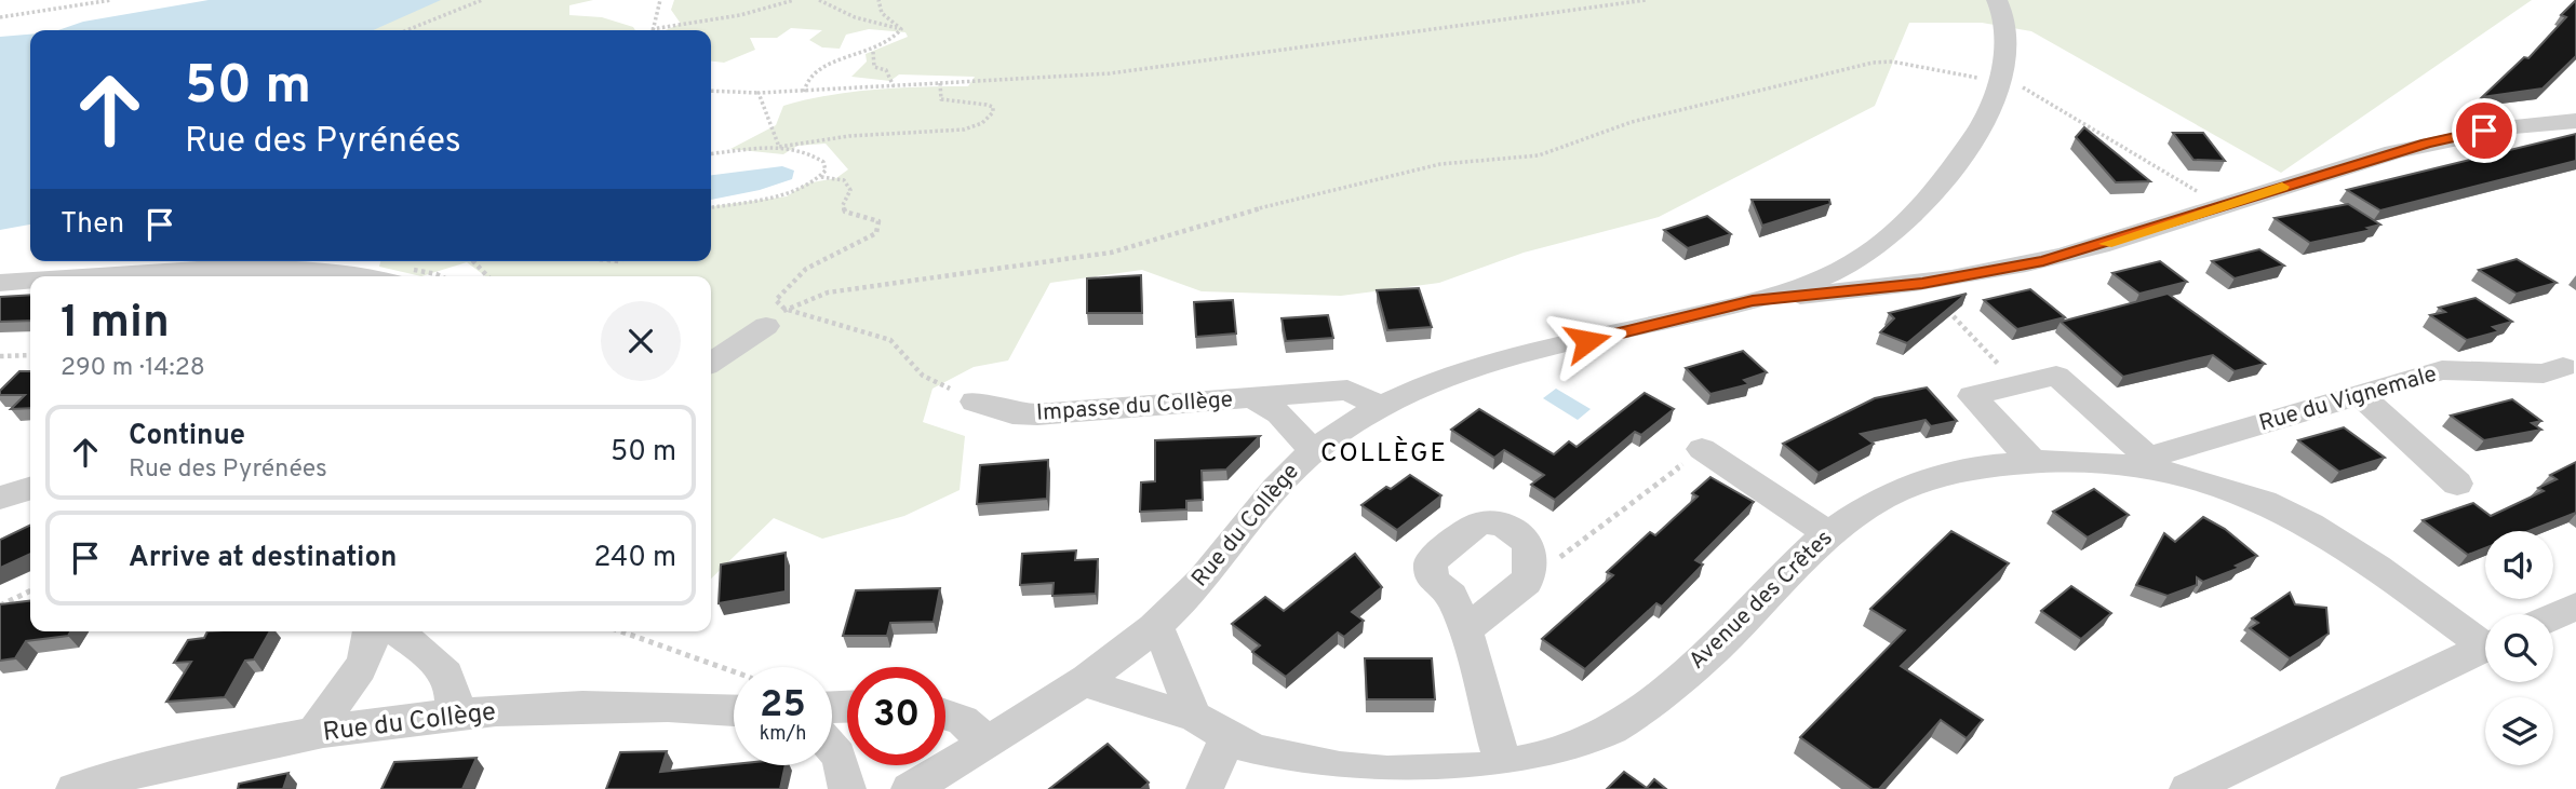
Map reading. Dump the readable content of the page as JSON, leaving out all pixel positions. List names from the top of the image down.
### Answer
{
  "streets": {
    "street": [
      "Rue du Vignemale",
      "Impasse du Collège",
      "Rue du Collège",
      "Avenue des Crêtes"
    ]
  },
  "crossings": [
    ["Rue du Vignemale", "Avenue des Crêtes"],
    ["Impasse du Collège", "Rue du Collège"],
    ["Rue du Collège", "Avenue des Crêtes"]
  ],
  "districts": ["COLLÈGE"],
  "page": {
    "turn": ["50 m", "Rue des Pyrénées"],
    "then": "Then",
    "heading": ["1 min", "290 m · 14:28"],
    "list": [
      {
        "name": "Continue",
        "note": "Rue des Pyrénées",
        "value": "50 m"
      },
      {
        "name": "Arrive at destination",
        "value": "240 m"
      }
    ],
    "speed": "25 km/h",
    "limit": "30"
  }
}
